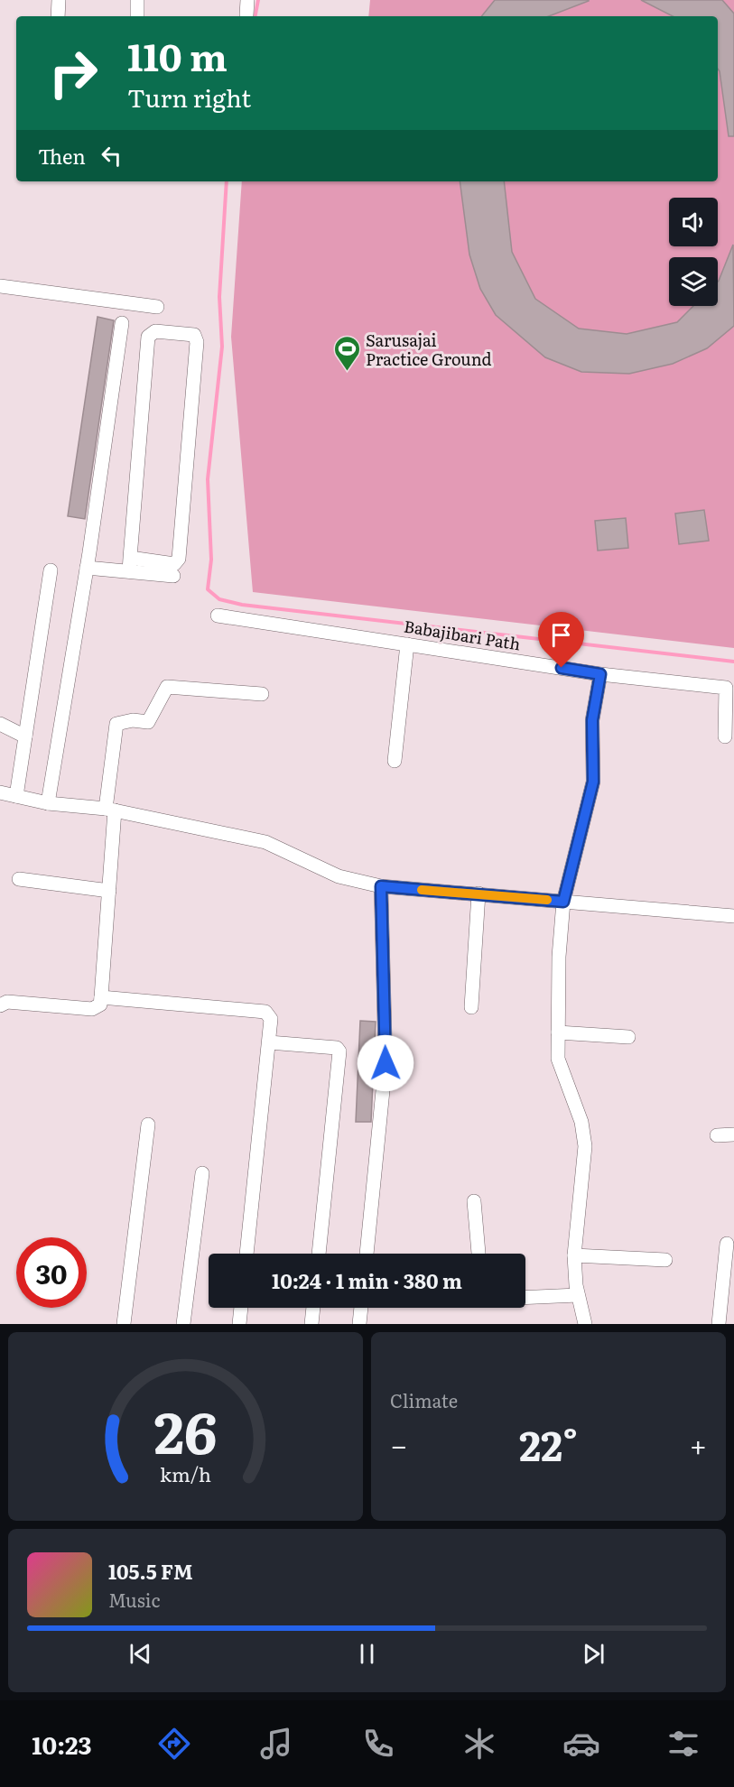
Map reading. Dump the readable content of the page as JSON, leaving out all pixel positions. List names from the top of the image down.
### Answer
{
  "streets": {
    "street": ["Babajibari Path"]
  },
  "places": {
    "sports": ["Sarusajai Practice Ground"]
  },
  "page": {
    "turn": ["110 m", "Turn right"],
    "then": "Then",
    "limit": "30",
    "trip": "10:24 · 1 min · 380 m",
    "tile": "Climate",
    "heat": ["−", "22°", "+"],
    "song": ["105.5 FM", "Music"],
    "tabs": "10:23",
    "gauge": ["26", "km/h"]
  }
}
